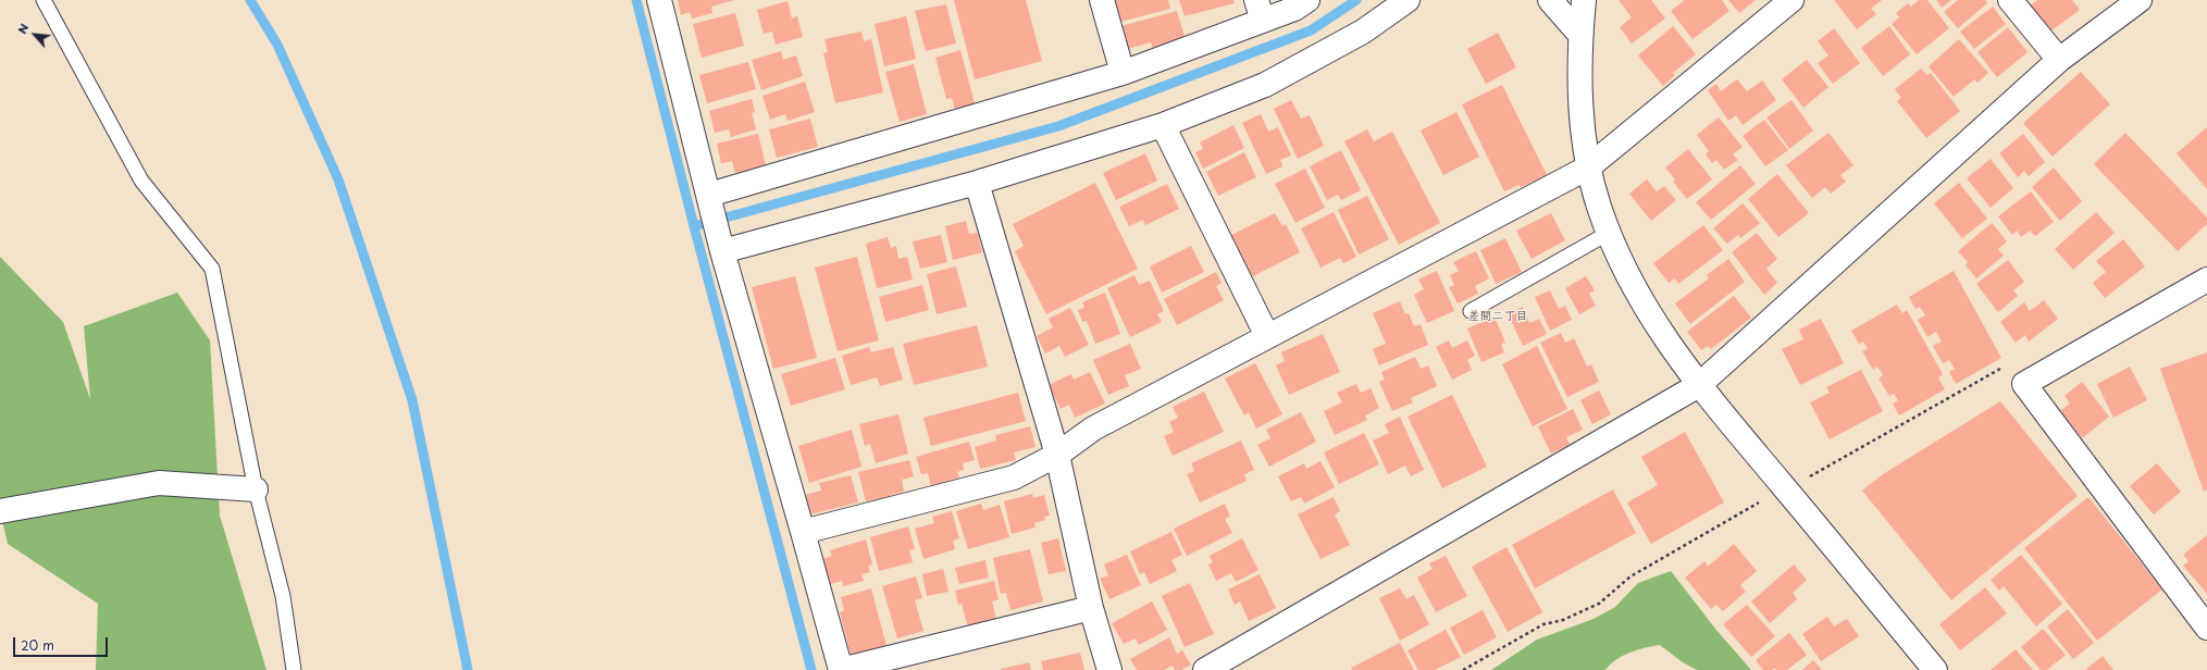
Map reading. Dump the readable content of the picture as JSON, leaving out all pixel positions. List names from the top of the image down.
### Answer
{
  "districts": ["差間二丁目"],
  "scale_bar": "20 m",
  "north": "top left"
}
